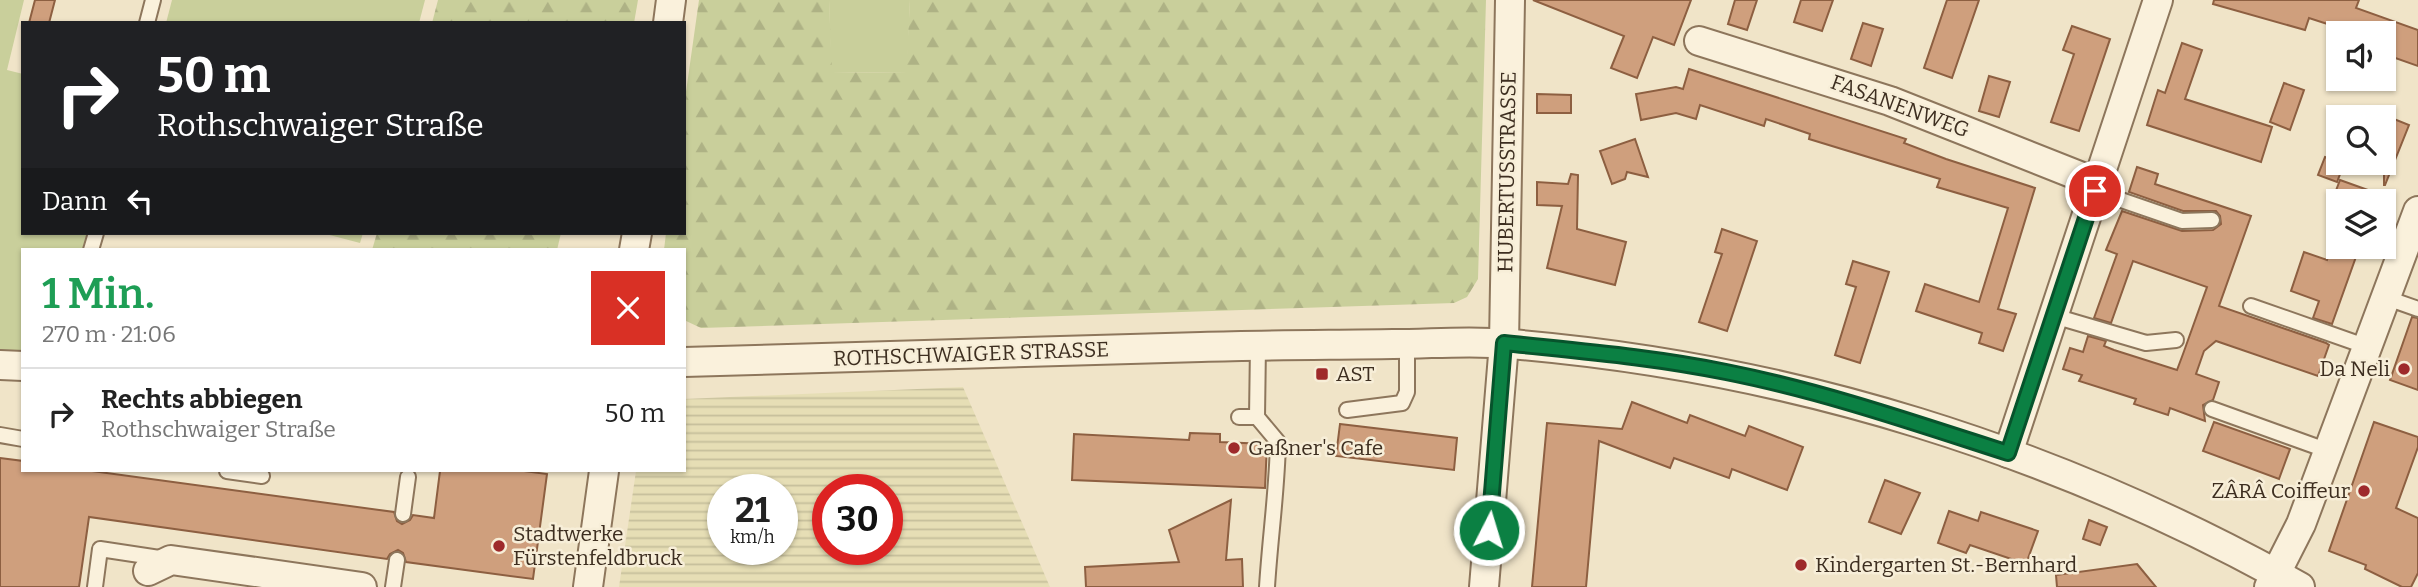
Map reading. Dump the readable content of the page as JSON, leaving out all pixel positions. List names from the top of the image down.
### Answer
{
  "streets": {
    "street": ["FASANENWEG", "HUBERTUSSTRASSE", "ROTHSCHWAIGER STRASSE"]
  },
  "crossings": [
    ["HUBERTUSSTRASSE", "ROTHSCHWAIGER STRASSE"]
  ],
  "places": {
    "other": [
      "Da Neli",
      "Gaßner's Cafe",
      "ZÂRÂ Coiffeur",
      "Stadtwerke Fürstenfeldbruck",
      "Kindergarten St.-Bernhard"
    ],
    "transit": ["AST"]
  },
  "page": {
    "turn": ["50 m", "Rothschwaiger Straße"],
    "then": "Dann",
    "heading": ["1 Min.", "270 m · 21:06"],
    "list": [
      {
        "name": "Rechts abbiegen",
        "note": "Rothschwaiger Straße",
        "value": "50 m"
      }
    ],
    "speed": "21 km/h",
    "limit": "30"
  }
}
